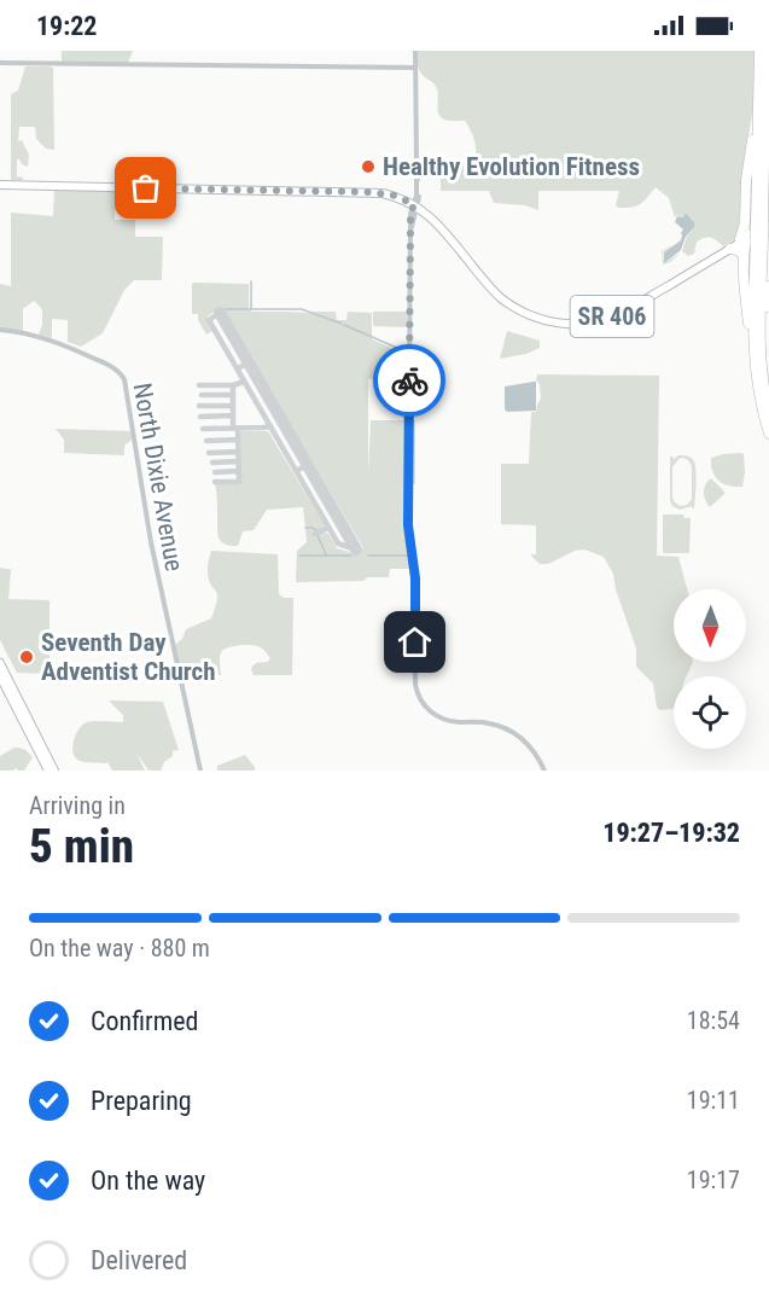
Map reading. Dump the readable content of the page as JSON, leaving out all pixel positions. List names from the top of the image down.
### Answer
{
  "streets": {
    "main road": ["SR 406"],
    "street": ["North Dixie Avenue"]
  },
  "places": ["Healthy Evolution Fitness", "Seventh Day Adventist Church"],
  "north": "bottom",
  "page": {
    "status": "19:22",
    "heading": ["5 min", "Arriving in", "19:27–19:32"],
    "bar": "On the way · 880 m",
    "list": [
      ["Confirmed", "18:54"],
      ["Preparing", "19:11"],
      ["On the way", "19:17"],
      "Delivered"
    ]
  }
}
